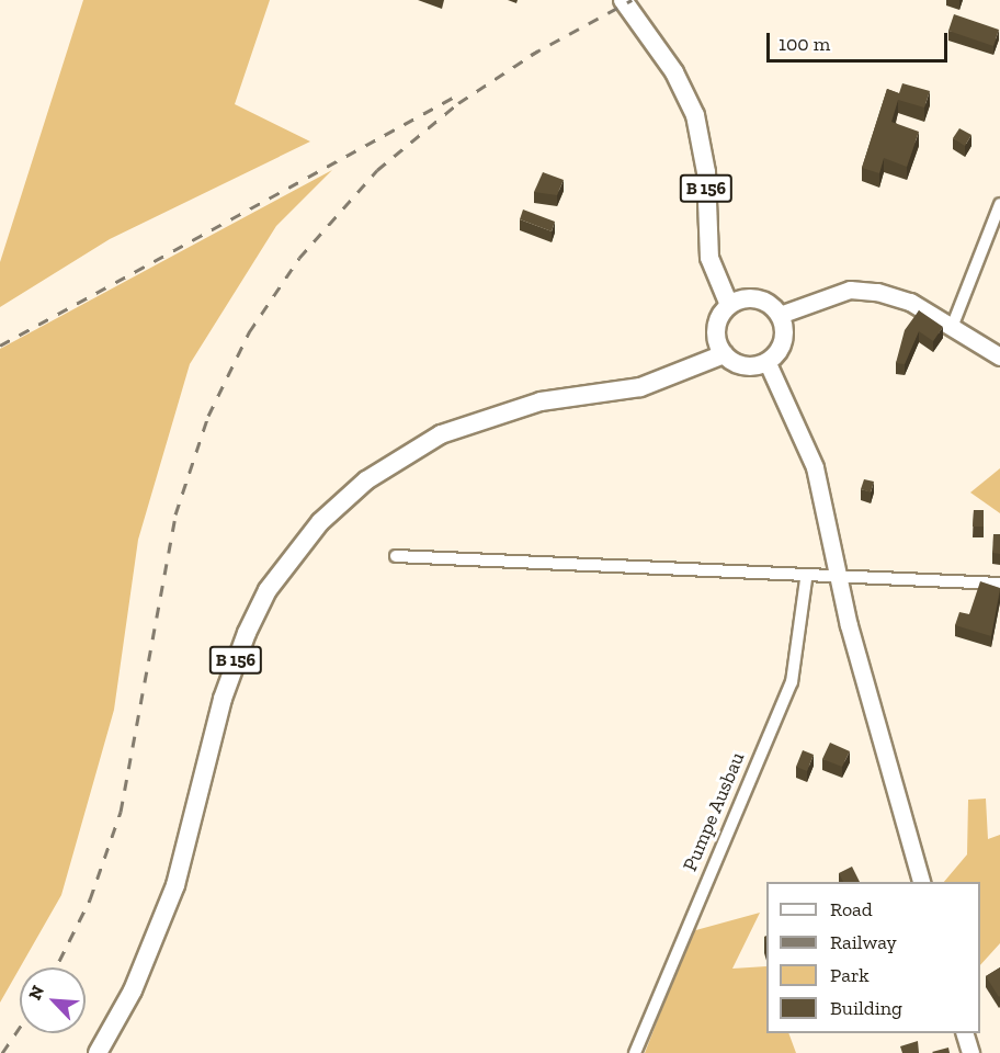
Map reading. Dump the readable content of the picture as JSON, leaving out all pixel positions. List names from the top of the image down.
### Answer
{
  "streets": {
    "main road": ["B 156"],
    "street": ["Pumpe Ausbau"]
  },
  "legend": [
    "Road",
    "Railway",
    "Park",
    "Building"
  ],
  "scale_bar": "100 m",
  "north": "top left"
}
